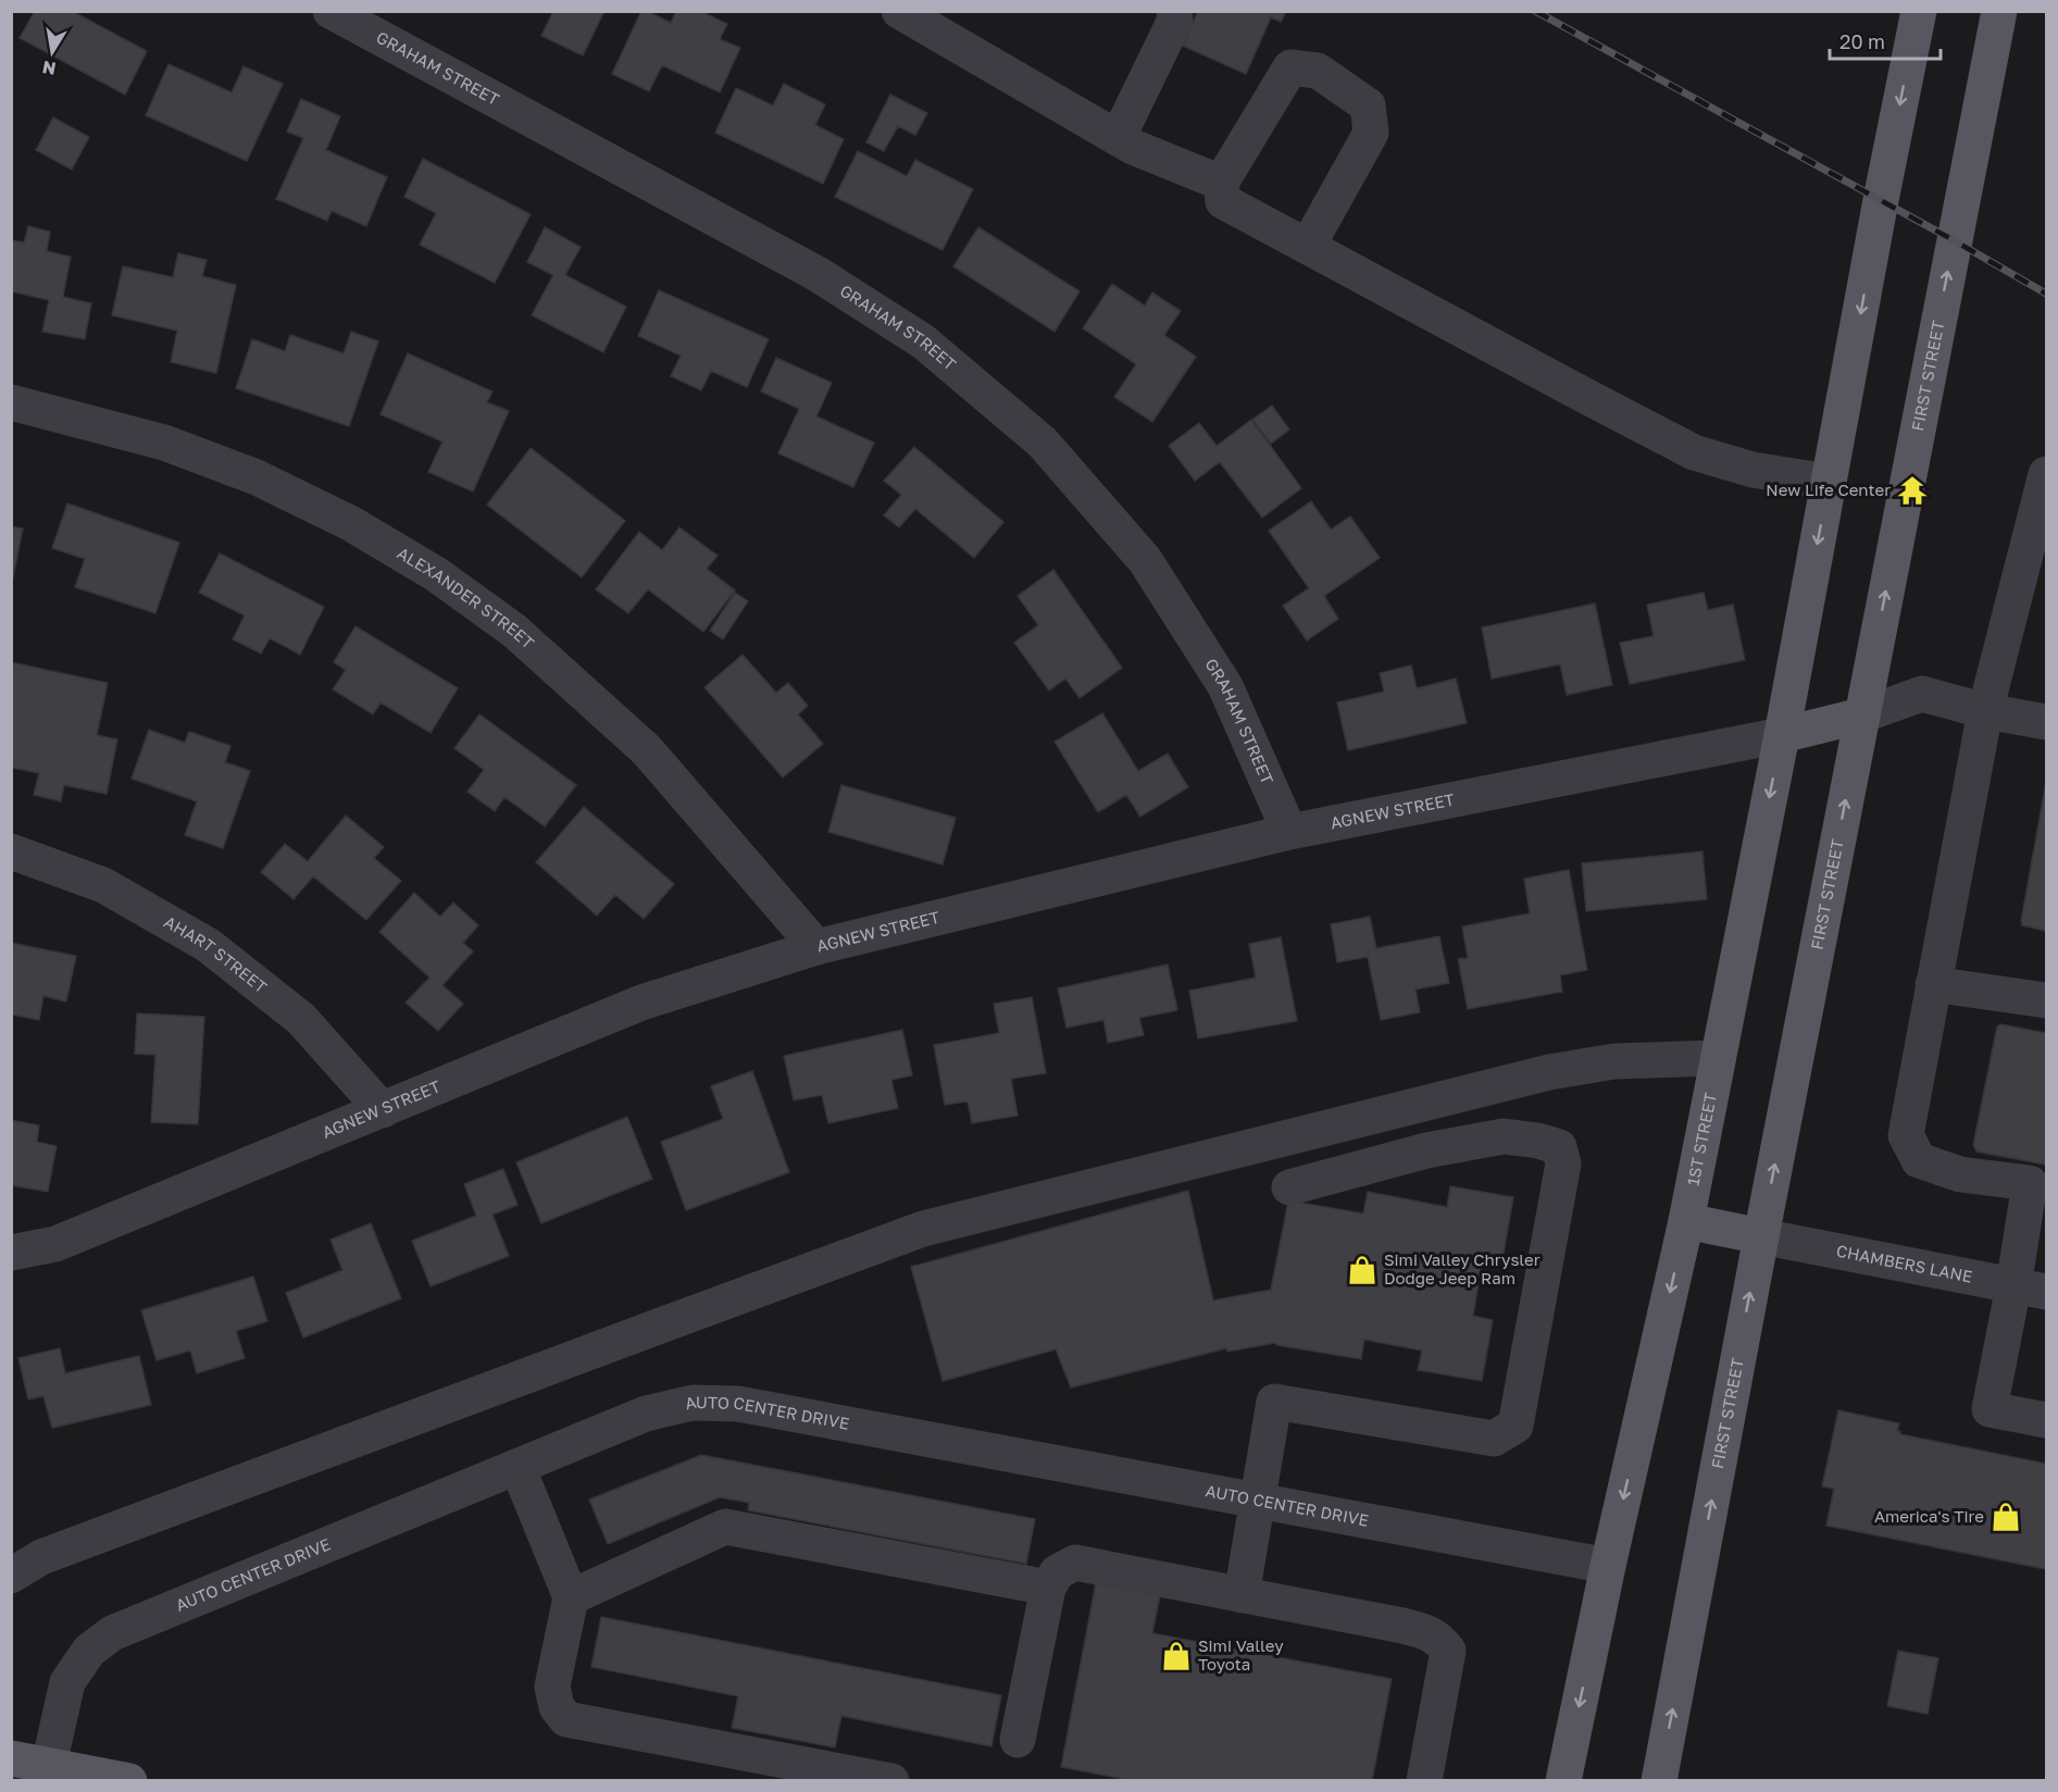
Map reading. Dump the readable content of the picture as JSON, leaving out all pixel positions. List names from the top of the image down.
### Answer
{
  "streets": {
    "main road": ["FIRST STREET", "1ST STREET"],
    "street": [
      "GRAHAM STREET",
      "ALEXANDER STREET",
      "AGNEW STREET",
      "AHART STREET",
      "CHAMBERS LANE",
      "AUTO CENTER DRIVE"
    ]
  },
  "crossings": [
    ["GRAHAM STREET", "AGNEW STREET"],
    ["FIRST STREET", "CHAMBERS LANE"],
    ["ALEXANDER STREET", "AGNEW STREET"],
    ["AGNEW STREET", "AHART STREET"]
  ],
  "places": {
    "temple": ["New Life Center"],
    "shop": ["Simi Valley Chrysler Dodge Jeep Ram", "America's Tire", "Simi Valley Toyota"]
  },
  "scale_bar": "20 m",
  "north": "bottom"
}
